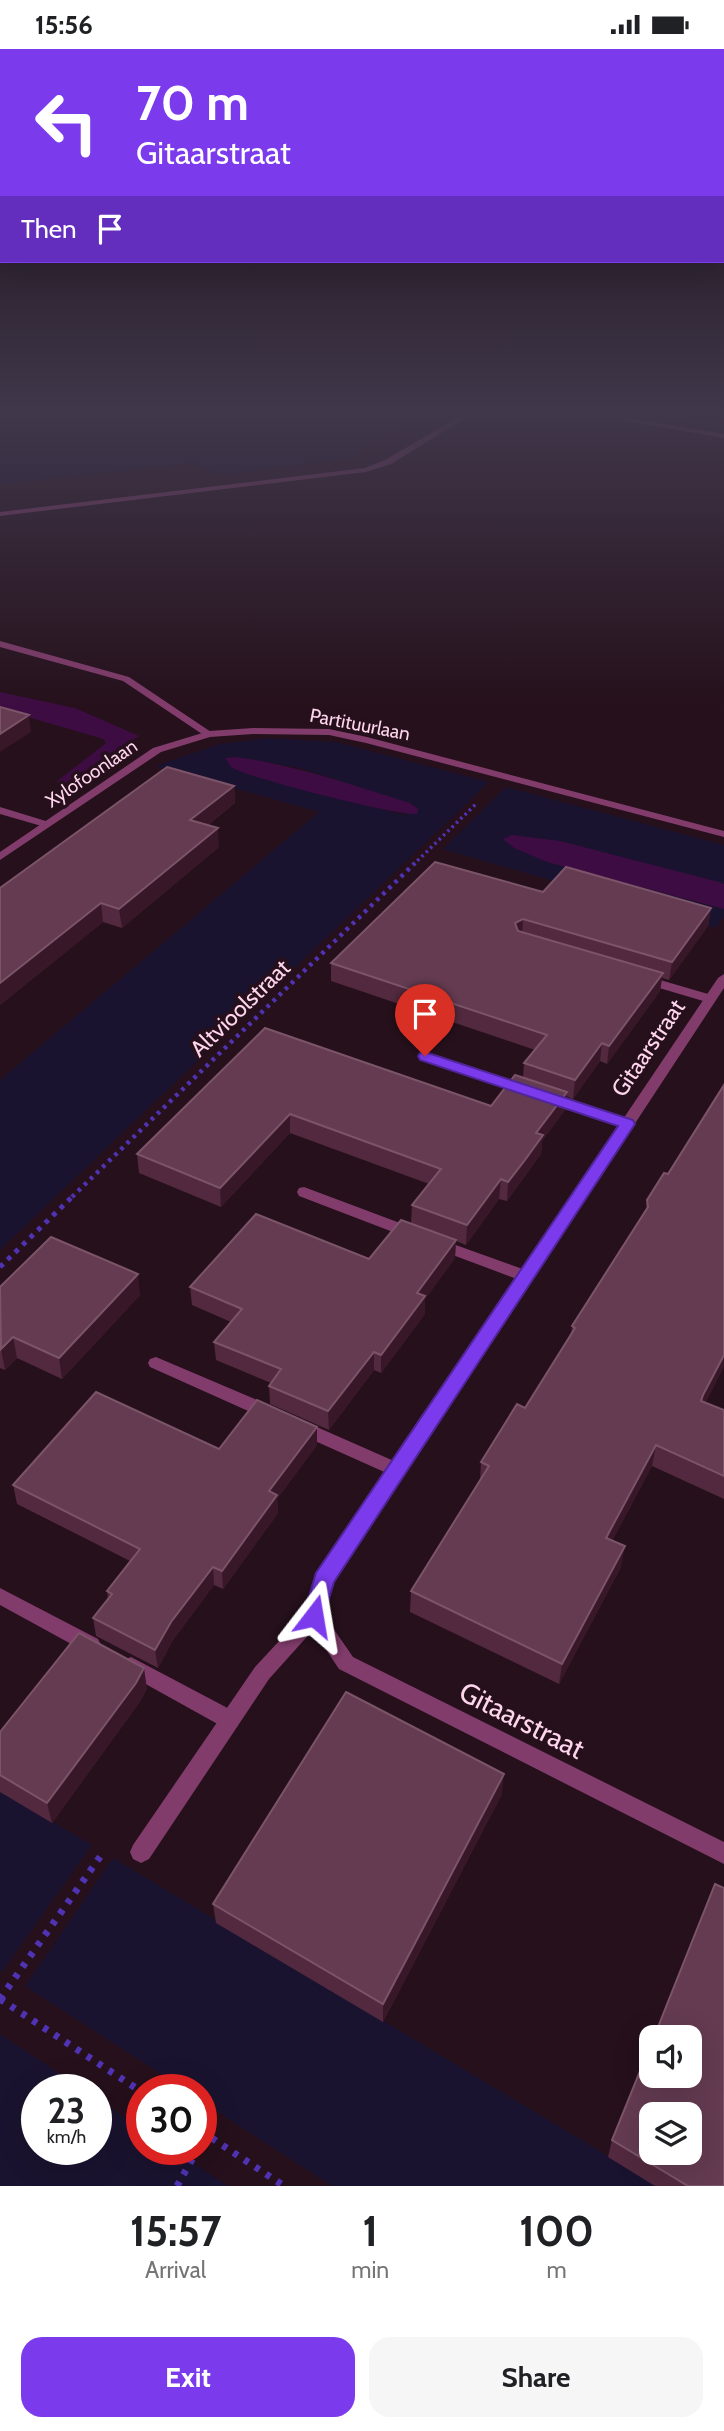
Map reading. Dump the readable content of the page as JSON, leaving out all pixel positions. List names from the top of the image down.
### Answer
{
  "streets": {
    "street": ["Partituurlaan", "Xylofoonlaan", "Gitaarstraat"],
    "path": ["Altvioolstraat"]
  },
  "crossings": [
    ["Partituurlaan", "Xylofoonlaan"],
    ["Partituurlaan", "Altvioolstraat"]
  ],
  "page": {
    "status": "15:56",
    "turn": ["70 m", "Gitaarstraat"],
    "then": "Then",
    "speed": "23 km/h",
    "limit": "30",
    "eta": [
      "15:57",
      "Arrival",
      "1",
      "min",
      "100",
      "m"
    ],
    "buttons": ["Exit", "Share"]
  }
}
